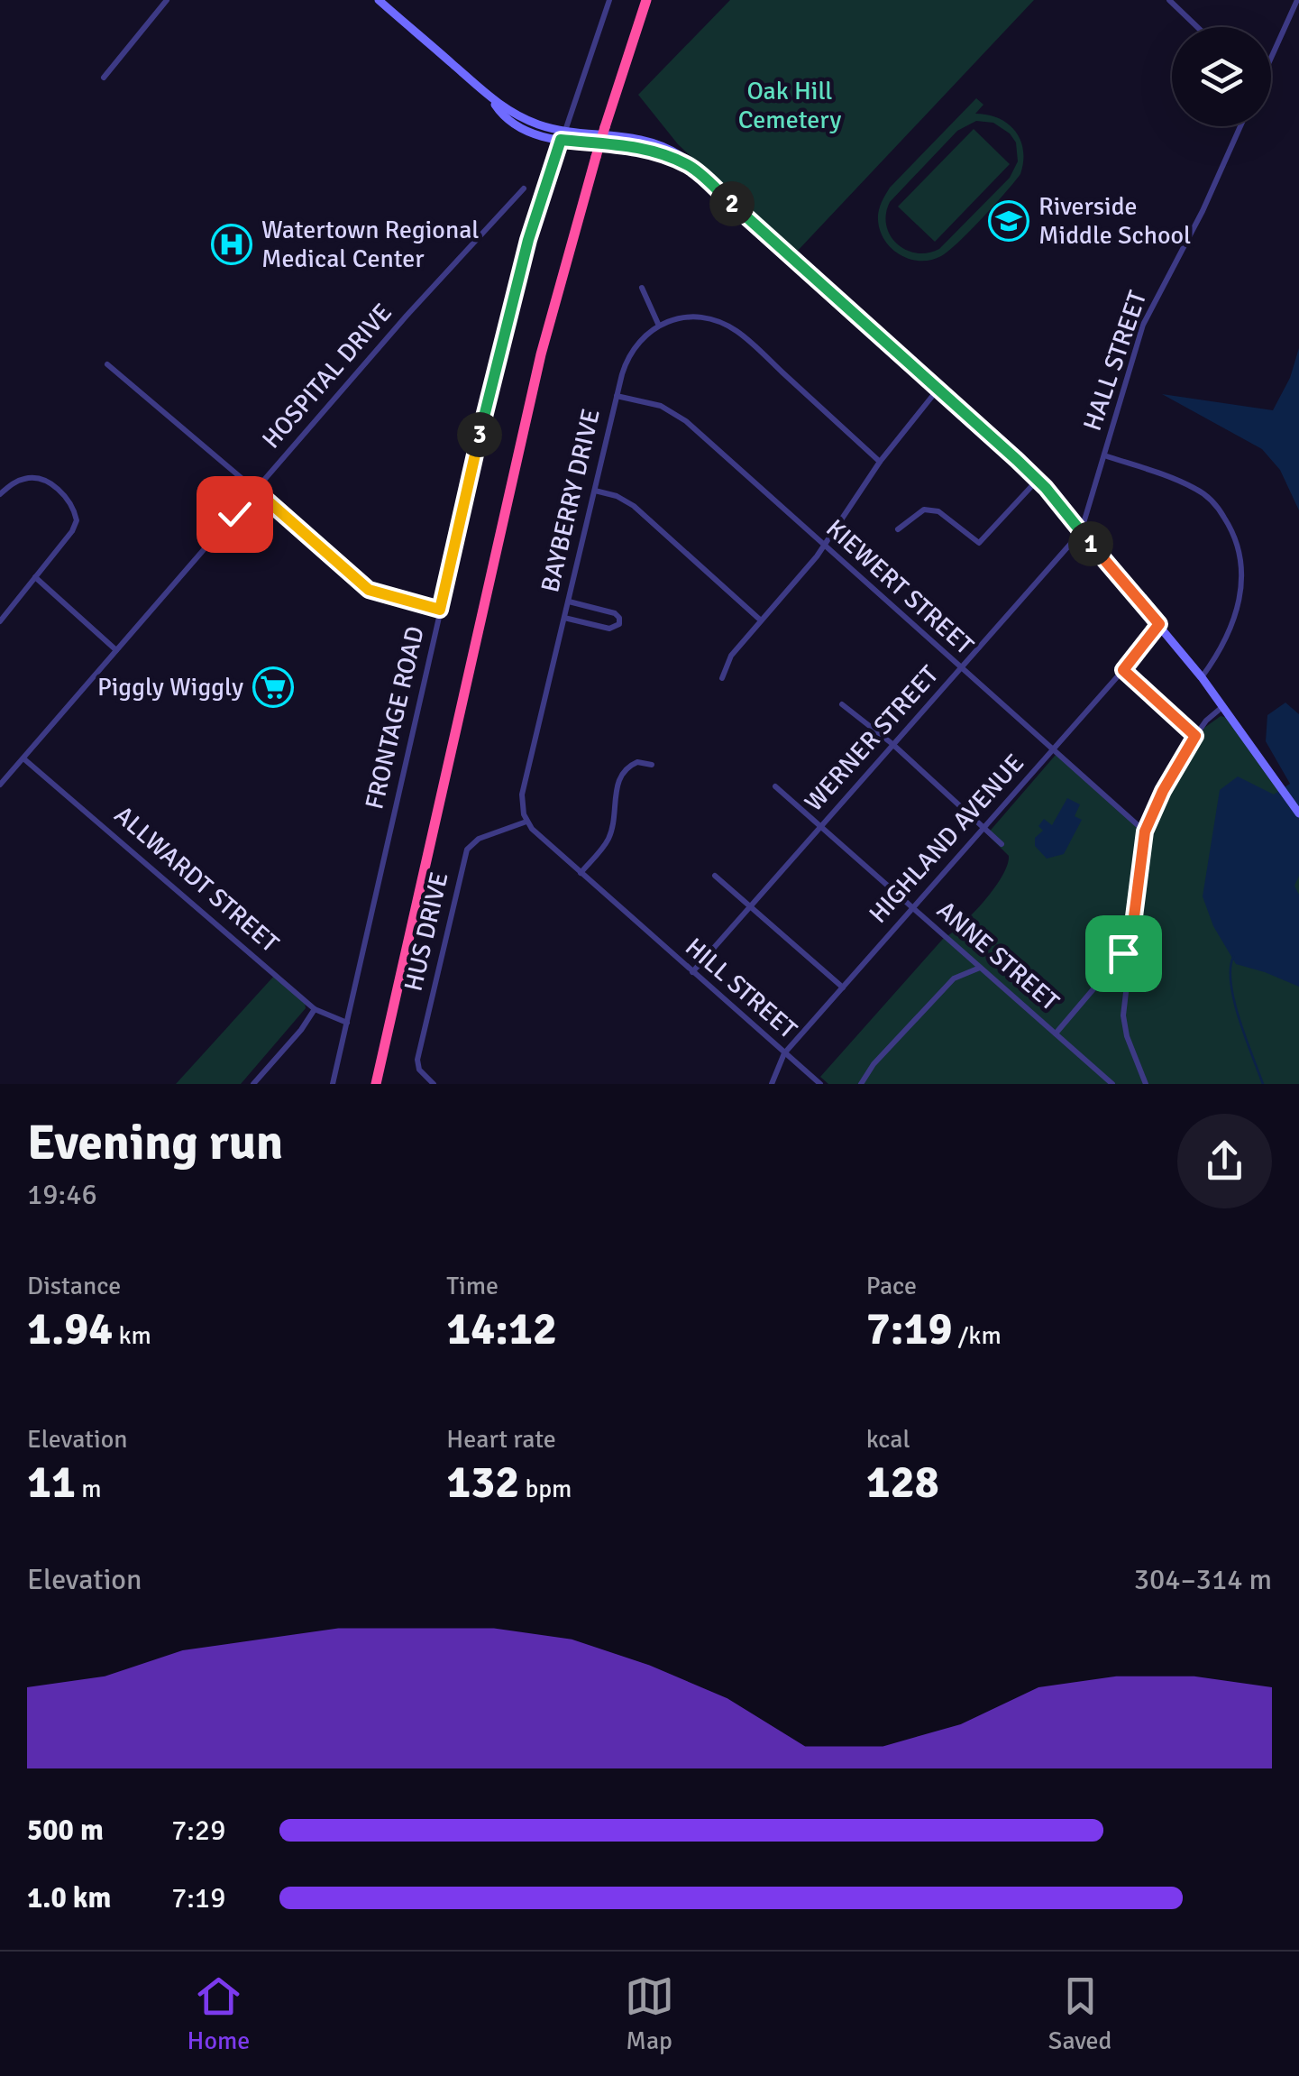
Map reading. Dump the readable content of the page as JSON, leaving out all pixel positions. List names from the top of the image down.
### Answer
{
  "streets": {
    "street": [
      "HALL STREET",
      "HOSPITAL DRIVE",
      "BAYBERRY DRIVE",
      "KIEWERT STREET",
      "FRONTAGE ROAD",
      "WERNER STREET",
      "HIGHLAND AVENUE",
      "ALLWARDT STREET",
      "HUS DRIVE",
      "ANNE STREET",
      "HILL STREET"
    ]
  },
  "crossings": [
    ["HALL STREET", "WERNER STREET"],
    ["HOSPITAL DRIVE", "ALLWARDT STREET"],
    ["BAYBERRY DRIVE", "KIEWERT STREET"],
    ["BAYBERRY DRIVE", "HUS DRIVE"],
    ["KIEWERT STREET", "WERNER STREET"],
    ["KIEWERT STREET", "HIGHLAND AVENUE"],
    ["FRONTAGE ROAD", "ALLWARDT STREET"],
    ["WERNER STREET", "ANNE STREET"],
    ["WERNER STREET", "HILL STREET"],
    ["HIGHLAND AVENUE", "ANNE STREET"],
    ["HIGHLAND AVENUE", "HILL STREET"]
  ],
  "parks": ["Oak Hill Cemetery"],
  "places": {
    "school or university": ["Riverside Middle School"],
    "hospital": ["Watertown Regional Medical Center"],
    "supermarket": ["Piggly Wiggly"]
  },
  "page": {
    "pins": ["2", "3", "1"],
    "heading": ["Evening run", "19:46"],
    "stats": [
      ["Distance", "1.94 km"],
      ["Time", "14:12"],
      ["Pace", "7:19 /km"],
      ["Elevation", "11 m"],
      ["Heart rate", "132 bpm"],
      ["kcal", "128"]
    ],
    "chart": ["Elevation", "304–314 m"],
    "list": [
      {
        "name": "500 m",
        "note": "7:29"
      },
      {
        "name": "1.0 km",
        "note": "7:19"
      }
    ],
    "tabs": ["Home", "Map", "Saved"]
  }
}
